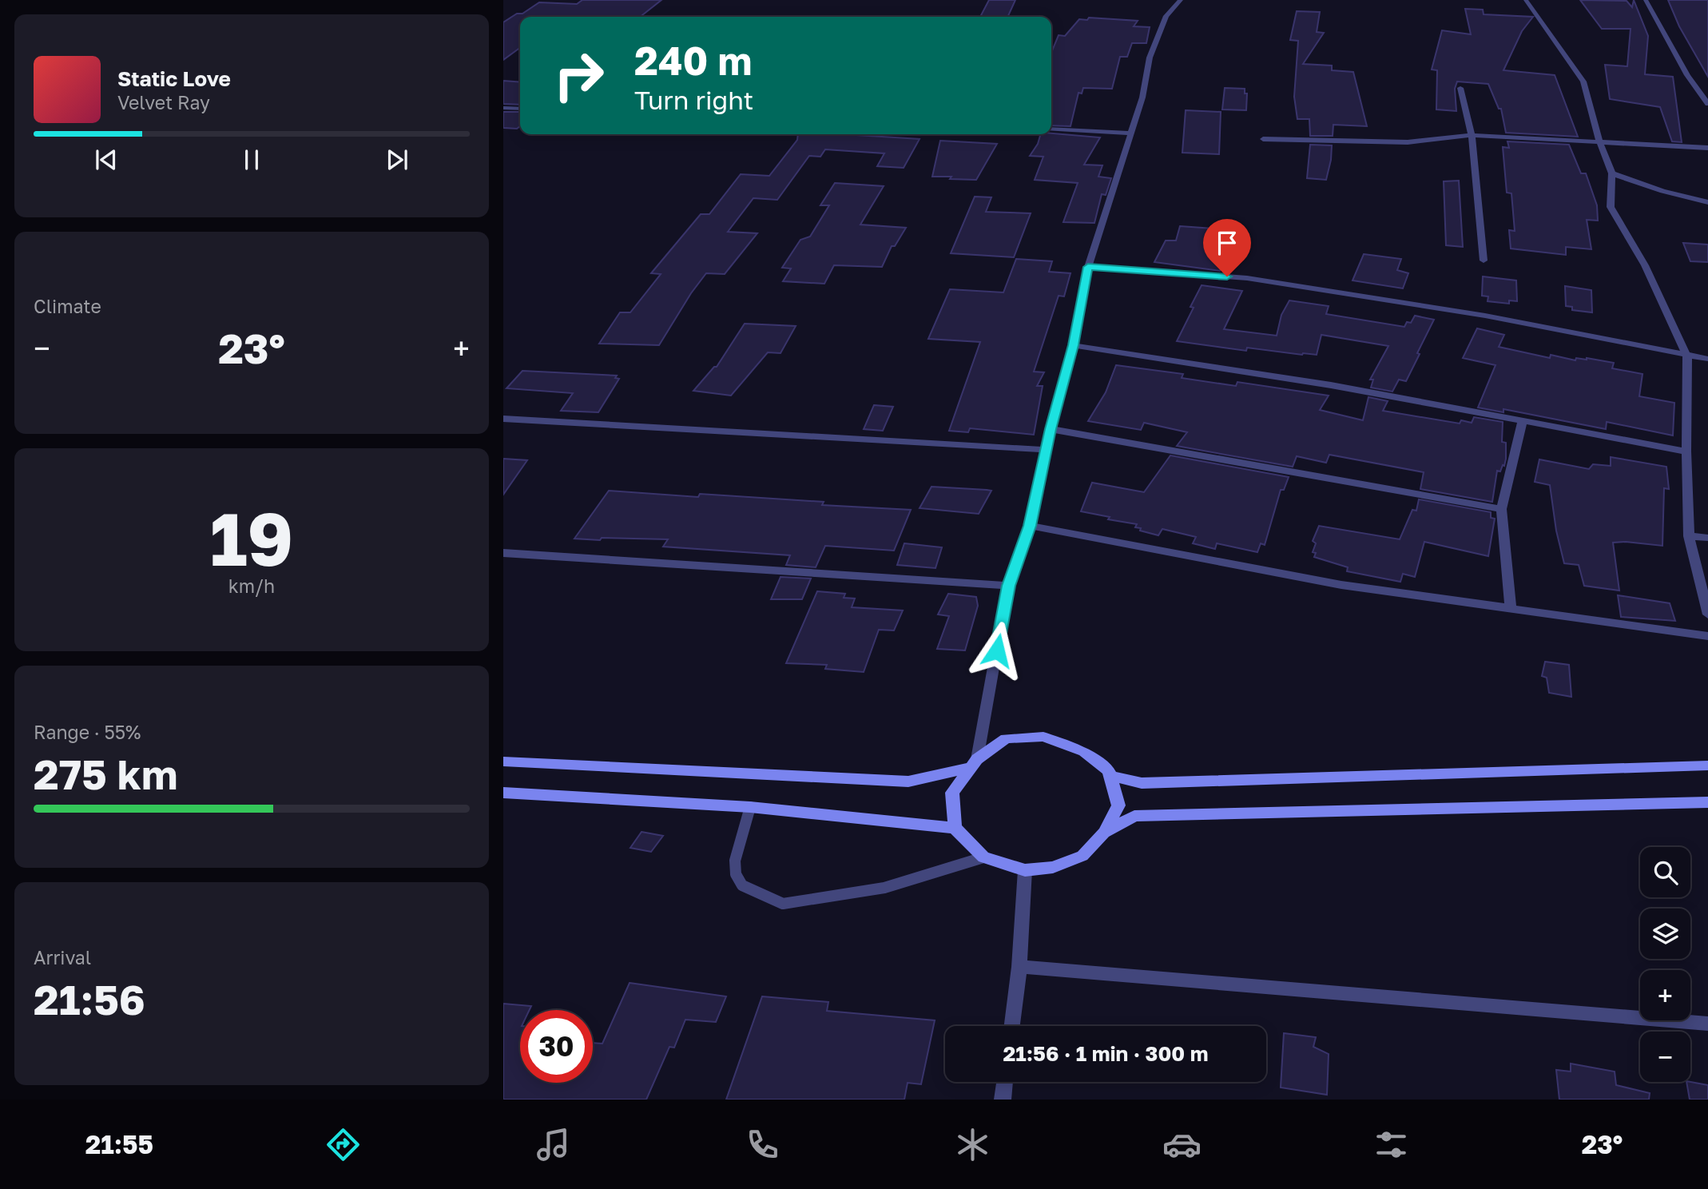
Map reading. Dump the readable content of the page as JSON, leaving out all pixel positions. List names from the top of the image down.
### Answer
{
  "page": {
    "turn": ["240 m", "Turn right"],
    "song": ["Static Love", "Velvet Ray"],
    "tile": [
      "Climate",
      ["19", "km/h"],
      ["Range · 55%", "275 km"],
      ["Arrival", "21:56"]
    ],
    "heat": ["−", "23°", "+"],
    "map_buttons": ["+", "−"],
    "limit": "30",
    "trip": "21:56 · 1 min · 300 m",
    "tabs": ["21:55", "23°"]
  }
}
